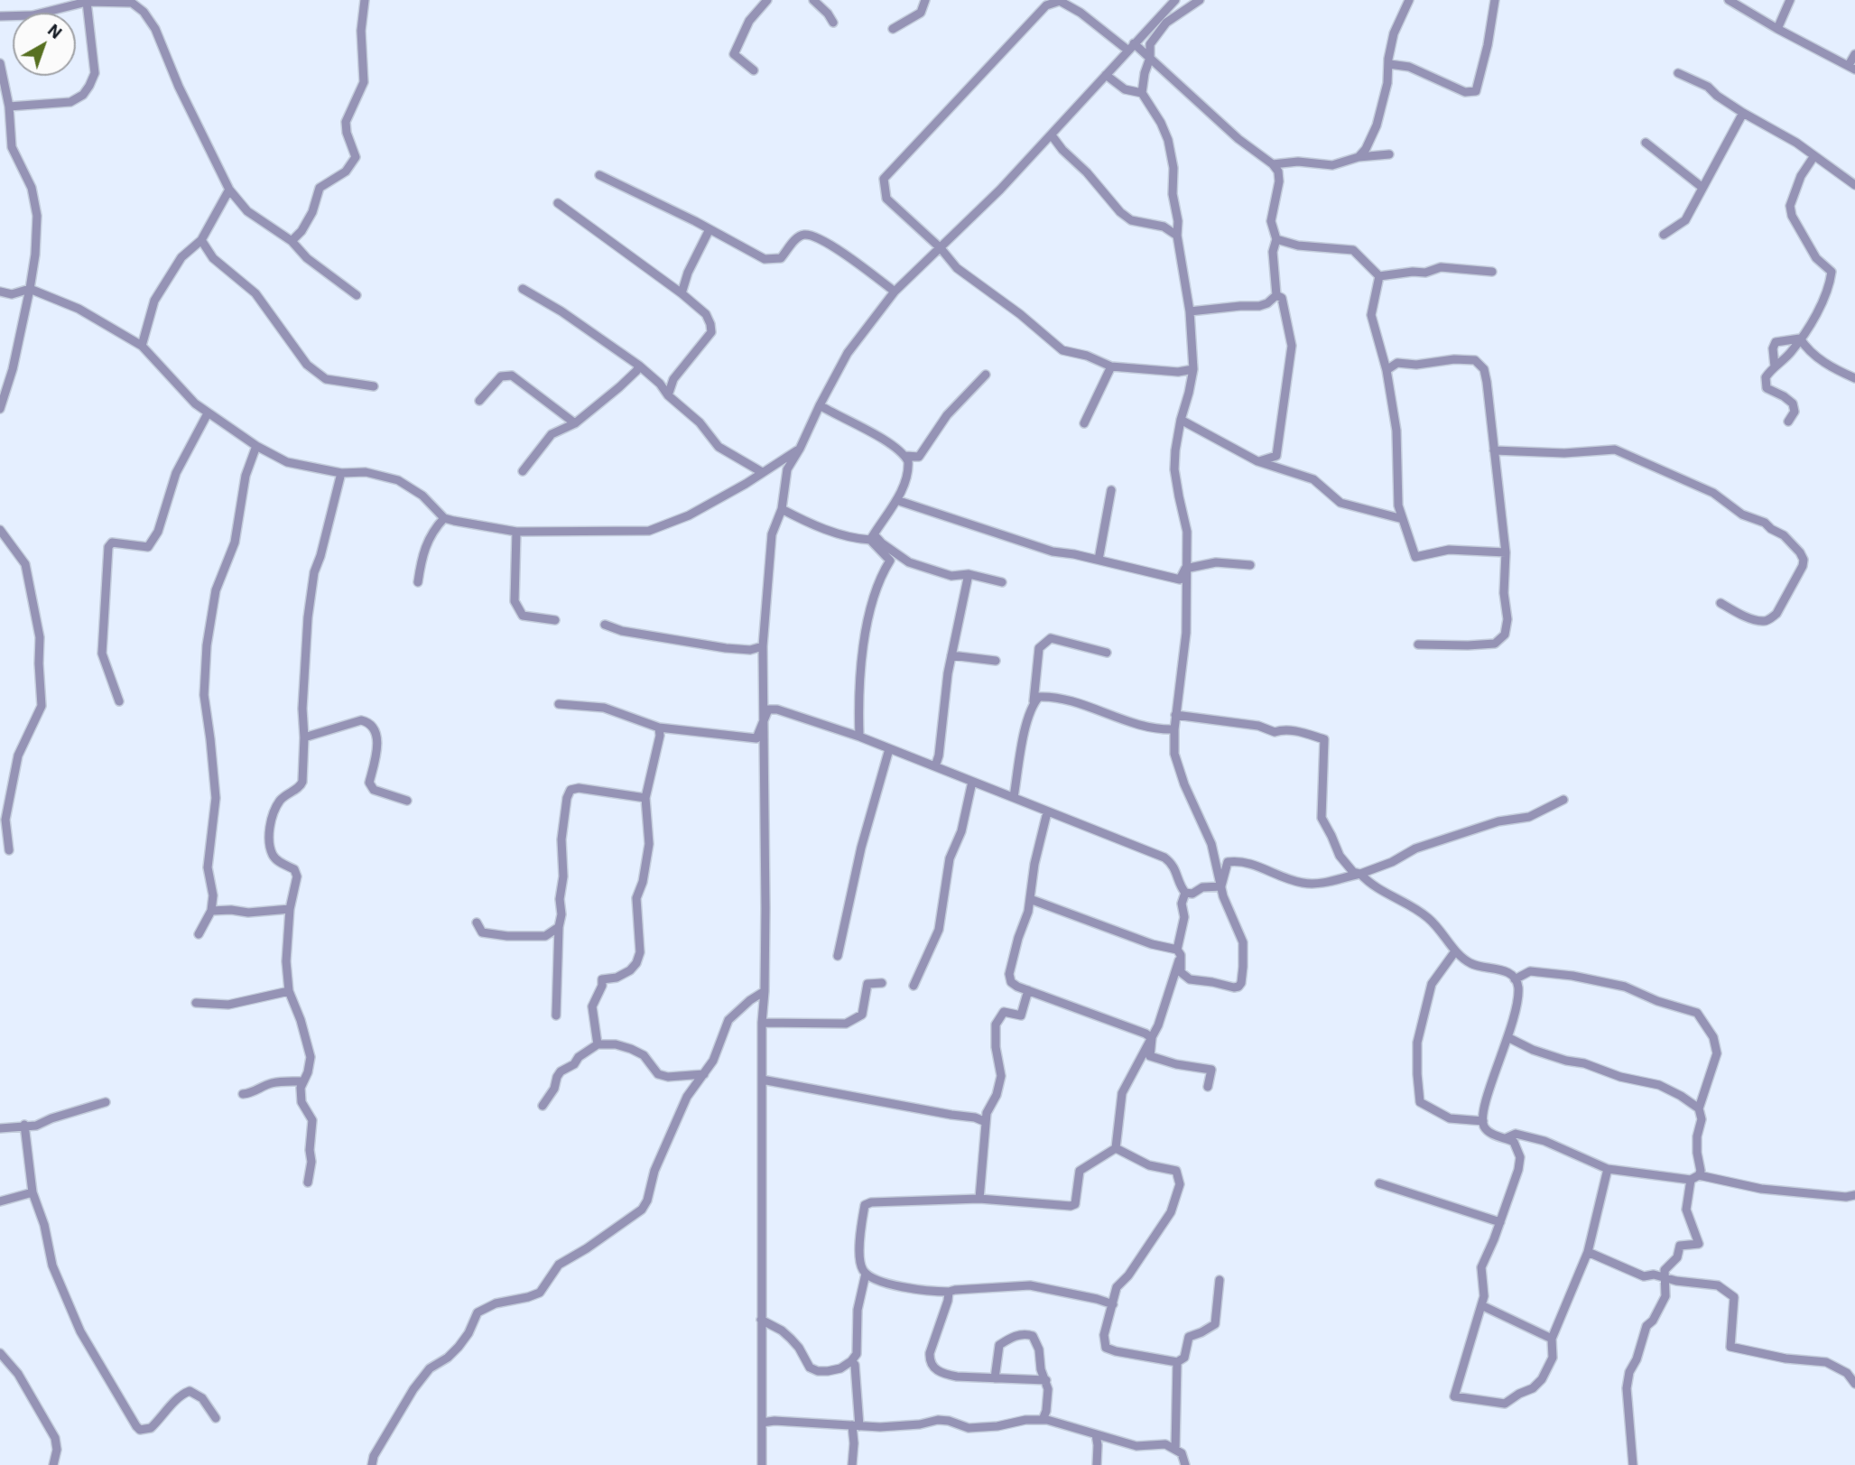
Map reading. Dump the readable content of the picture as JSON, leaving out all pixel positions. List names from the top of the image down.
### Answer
{
  "north": "top right"
}
